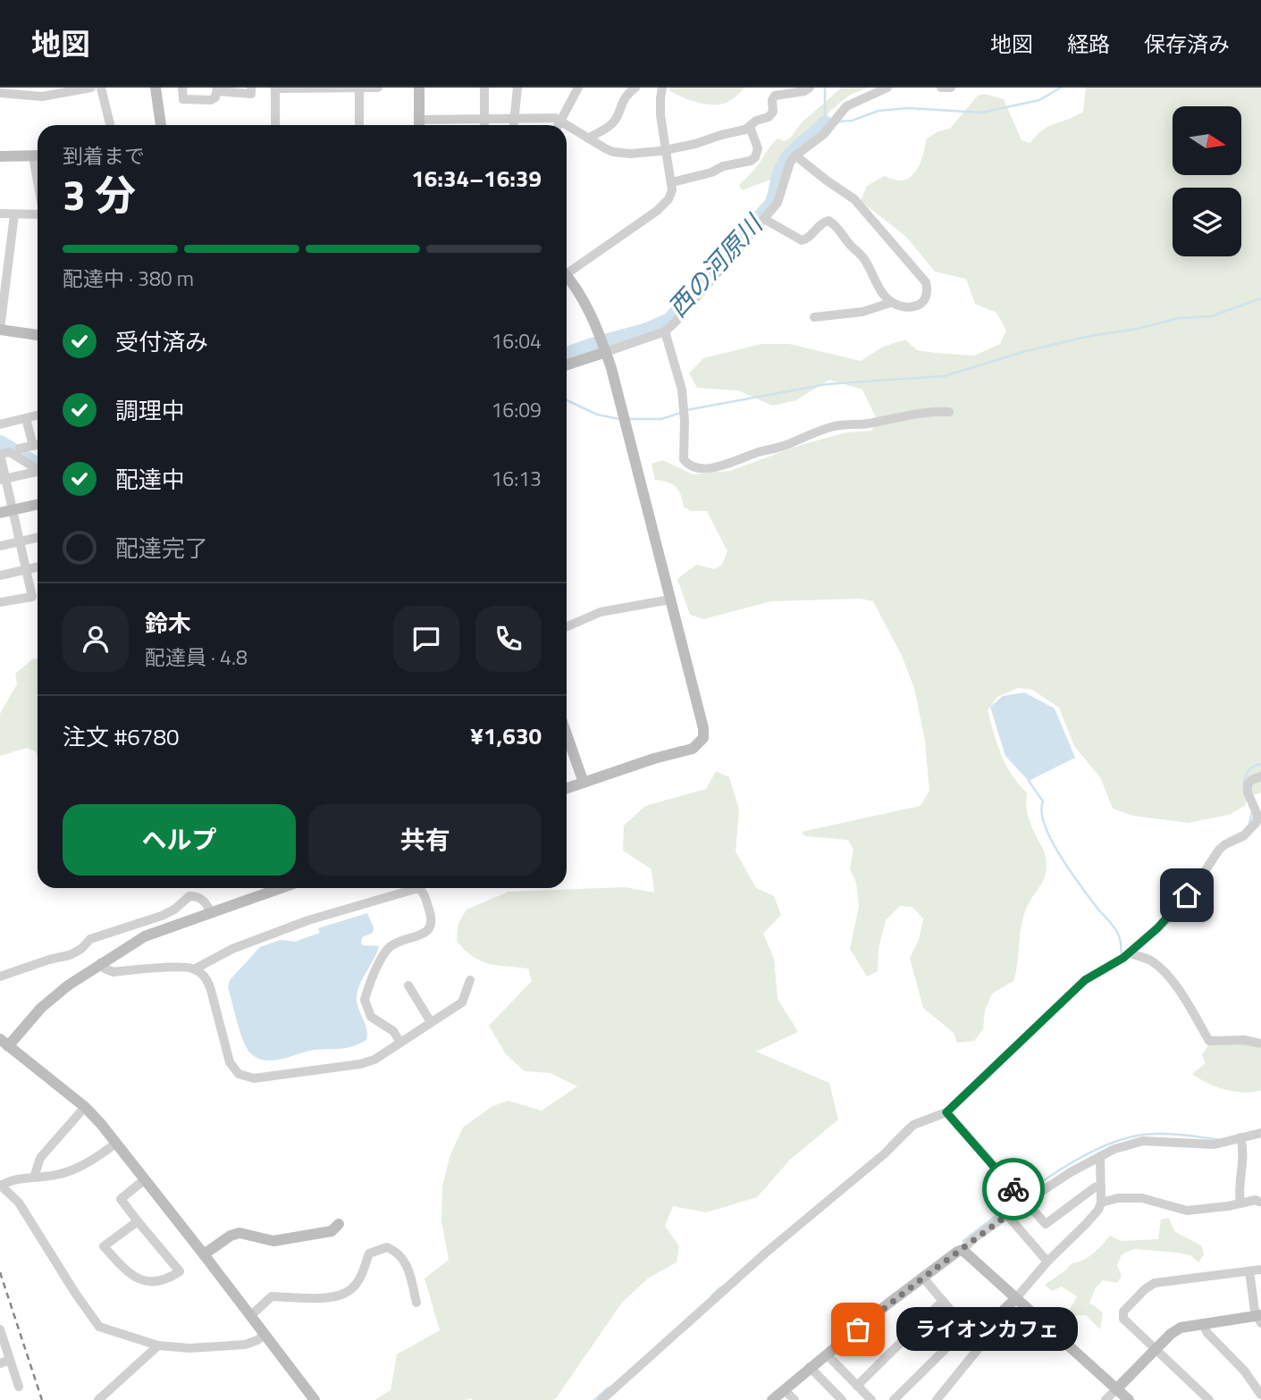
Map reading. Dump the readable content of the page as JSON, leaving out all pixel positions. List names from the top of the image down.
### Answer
{
  "water": ["西の河原川"],
  "places": ["ライオンカフェ"],
  "north": "right",
  "page": {
    "header": "地図",
    "nav": ["地図", "経路", "保存済み"],
    "heading": ["3 分", "到着まで", "16:34–16:39"],
    "panel": [
      "鈴木",
      "配達員 · 4.8",
      "注文 #6780",
      "¥1,630"
    ],
    "bar": "配達中 · 380 m",
    "list": [
      ["受付済み", "16:04"],
      ["調理中", "16:09"],
      ["配達中", "16:13"],
      "配達完了"
    ],
    "buttons": ["ヘルプ", "共有"],
    "bubble": "ライオンカフェ"
  }
}
